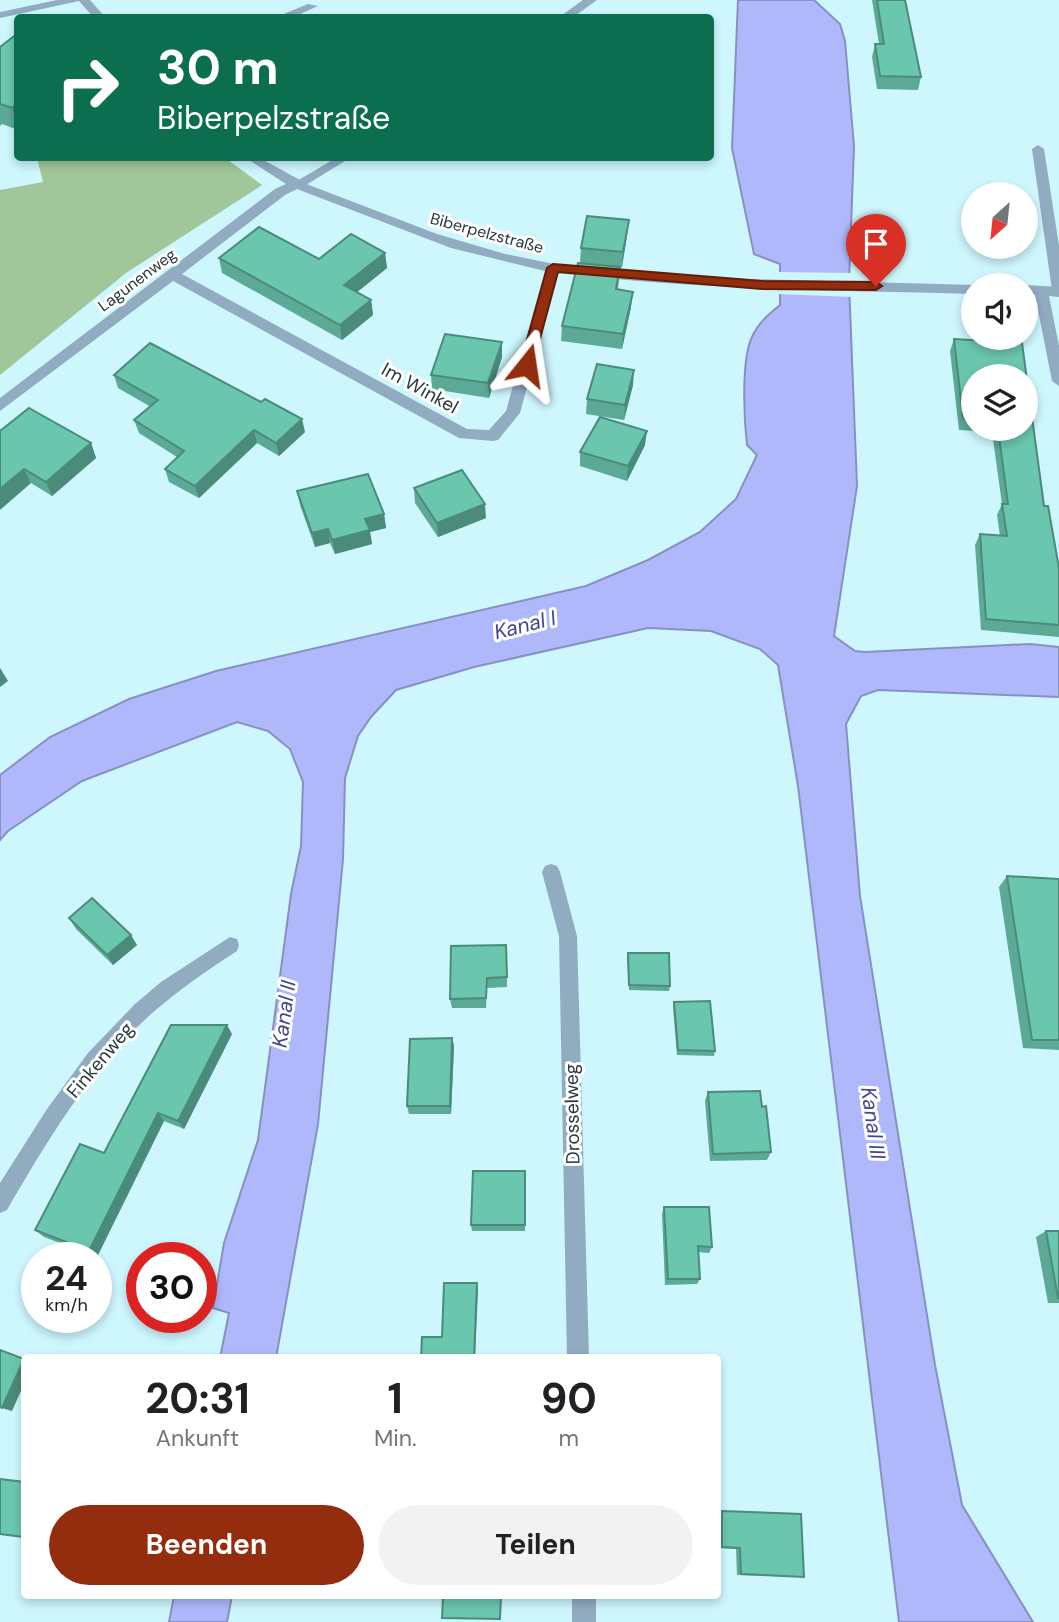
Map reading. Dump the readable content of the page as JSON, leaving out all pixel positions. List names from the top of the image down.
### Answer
{
  "streets": {
    "street": [
      "Biberpelzstraße",
      "Lagunenweg",
      "Im Winkel",
      "Finkenweg",
      "Drosselweg"
    ]
  },
  "crossings": [
    ["Biberpelzstraße", "Lagunenweg"],
    ["Biberpelzstraße", "Im Winkel"],
    ["Lagunenweg", "Im Winkel"]
  ],
  "water": ["Kanal I", "Kanal II", "Kanal III"],
  "north": "bottom left",
  "page": {
    "turn": ["30 m", "Biberpelzstraße"],
    "speed": "24 km/h",
    "limit": "30",
    "eta": [
      "20:31",
      "Ankunft",
      "1",
      "Min.",
      "90",
      "m"
    ],
    "buttons": ["Beenden", "Teilen"]
  }
}
